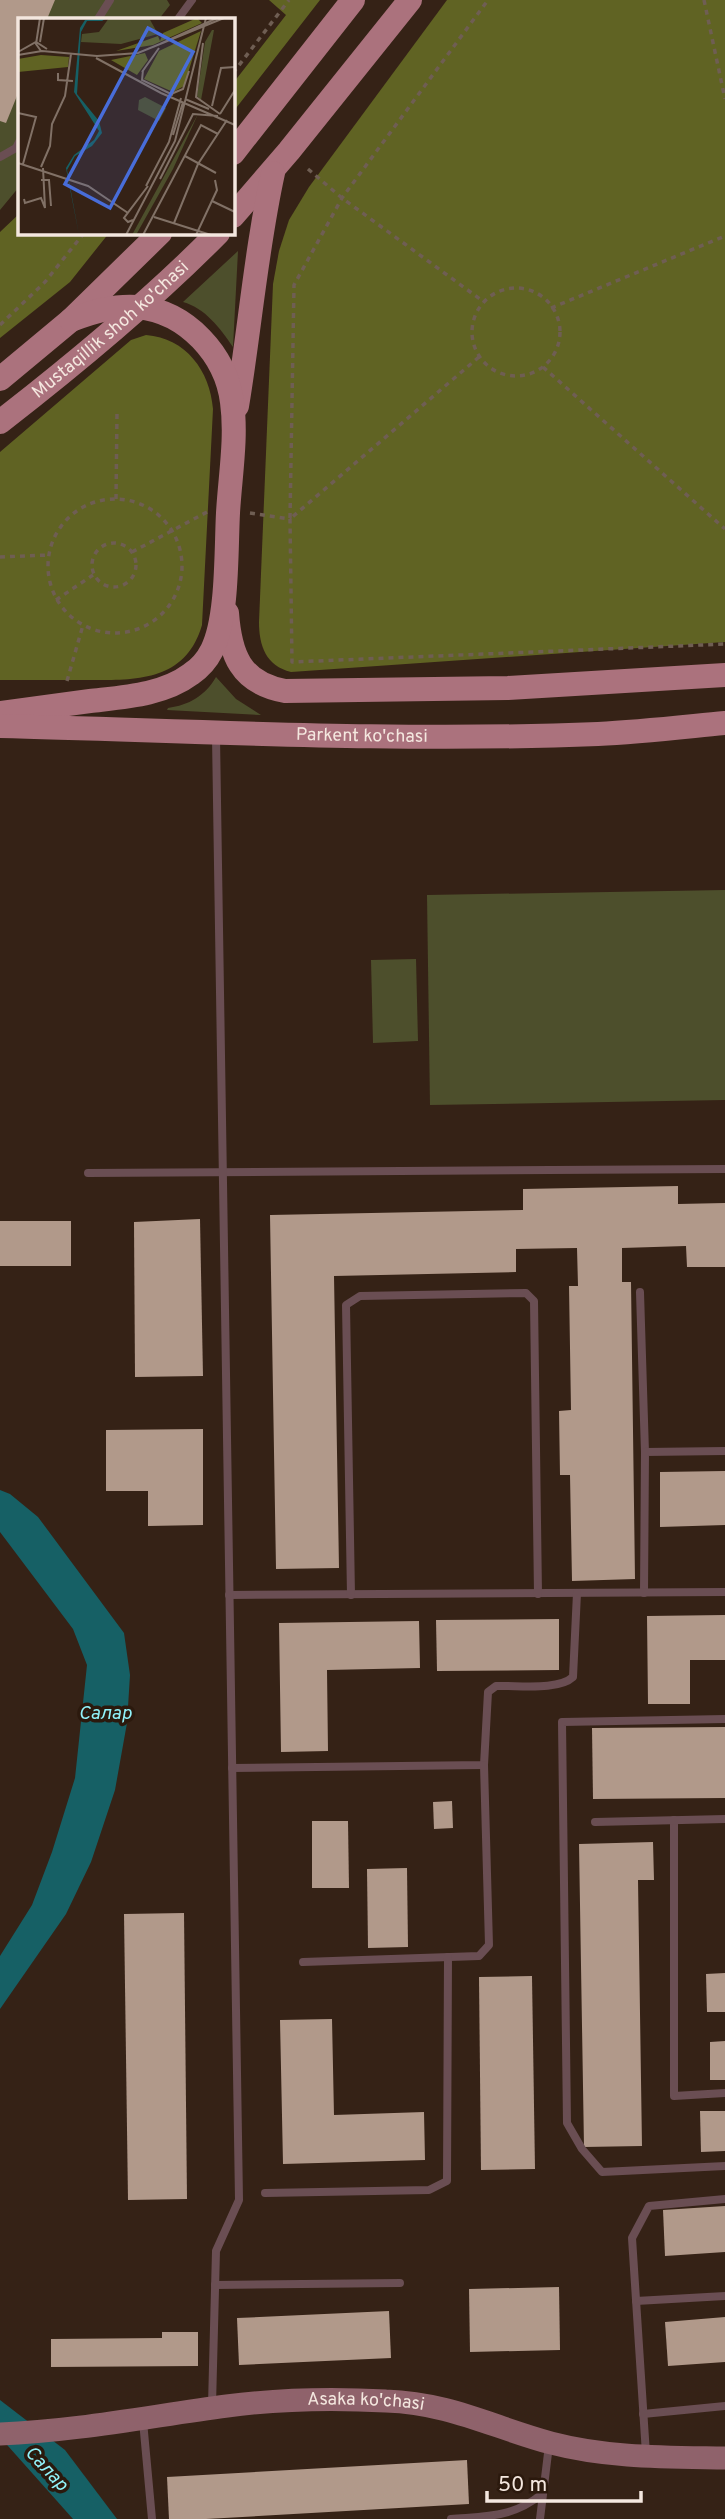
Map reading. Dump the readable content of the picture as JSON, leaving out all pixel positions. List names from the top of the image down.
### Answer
{
  "streets": {
    "main road": ["Mustaqillik shoh ko'chasi", "Parkent ko'chasi"],
    "street": ["Asaka ko'chasi"]
  },
  "water": ["Салар"],
  "scale_bar": "50 m"
}
